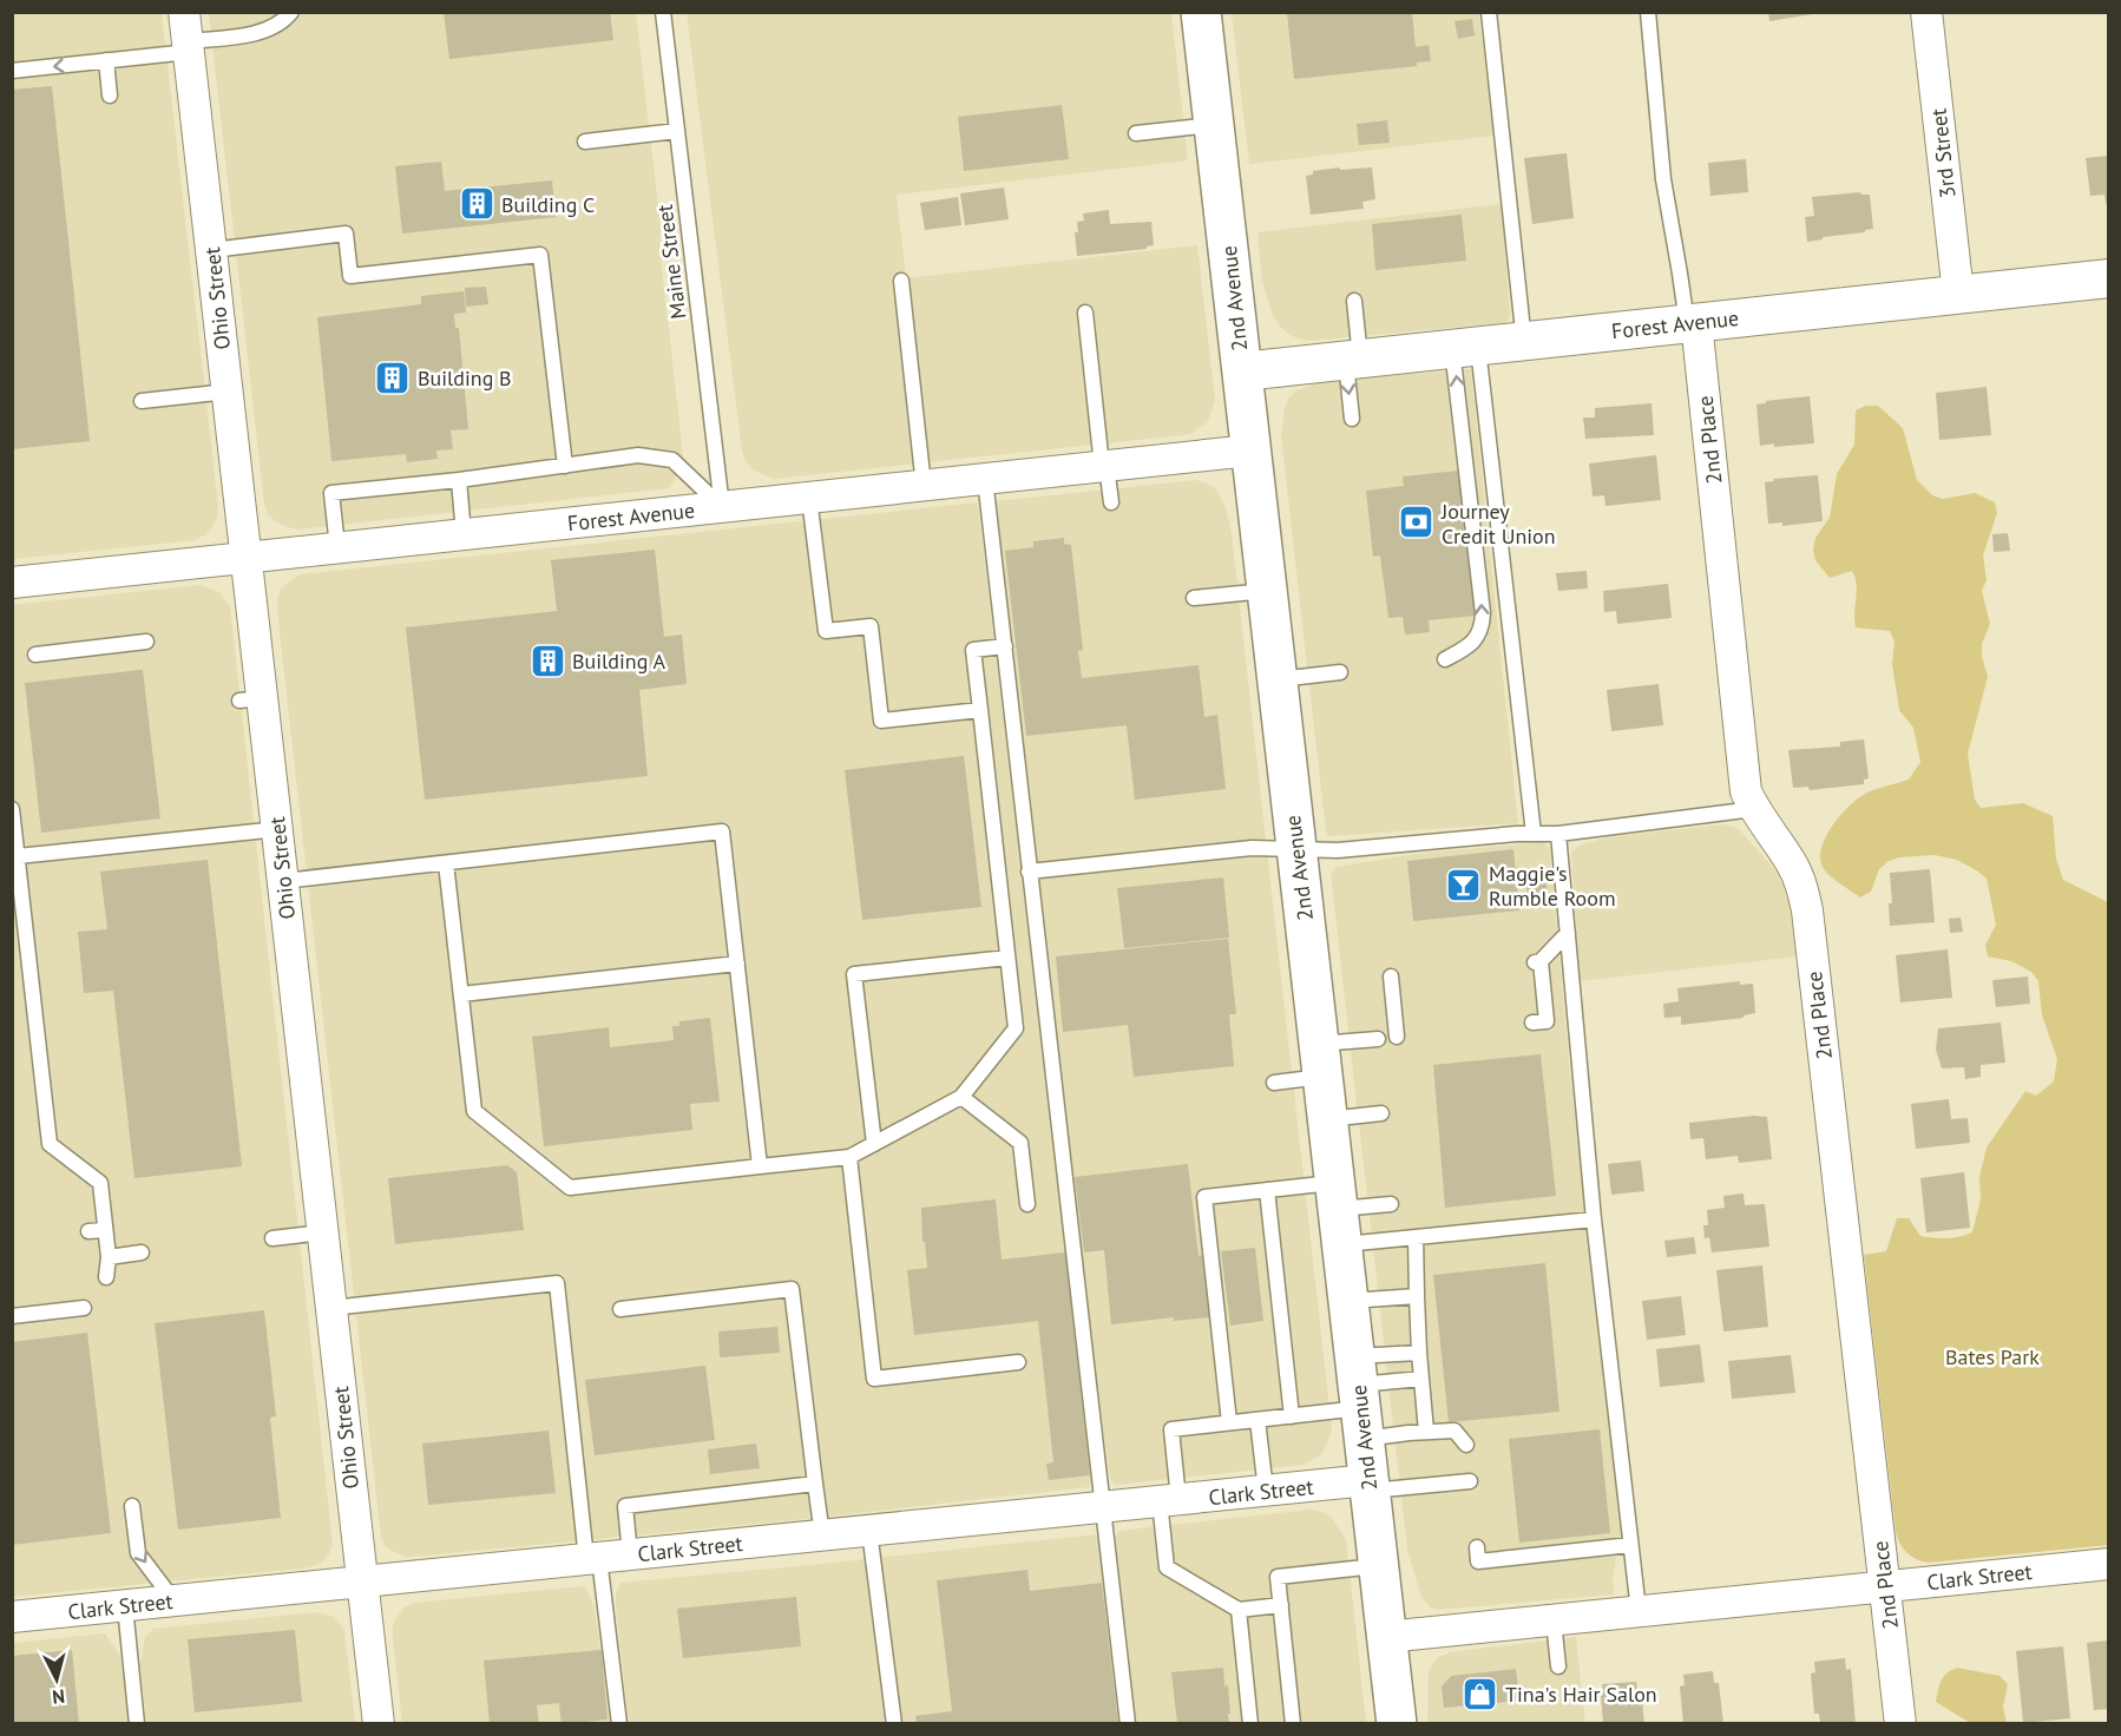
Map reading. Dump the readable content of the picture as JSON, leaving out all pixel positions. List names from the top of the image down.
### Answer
{
  "streets": {
    "main road": ["2nd Avenue"],
    "street": [
      "3rd Street",
      "Ohio Street",
      "Forest Avenue",
      "2nd Place",
      "Clark Street"
    ],
    "lane": ["Maine Street"]
  },
  "crossings": [
    ["3rd Street", "Forest Avenue"],
    ["Maine Street", "Forest Avenue"],
    ["Ohio Street", "Forest Avenue"],
    ["Ohio Street", "Clark Street"],
    ["2nd Avenue", "Forest Avenue"],
    ["2nd Avenue", "Clark Street"],
    ["Forest Avenue", "2nd Place"],
    ["2nd Place", "Clark Street"]
  ],
  "parks": ["Bates Park"],
  "places": {
    "building": ["Building C", "Building B", "Building A"],
    "bank": ["Journey Credit Union"],
    "bar": ["Maggie's Rumble Room"],
    "shop": ["Tina's Hair Salon"]
  },
  "north": "bottom"
}
